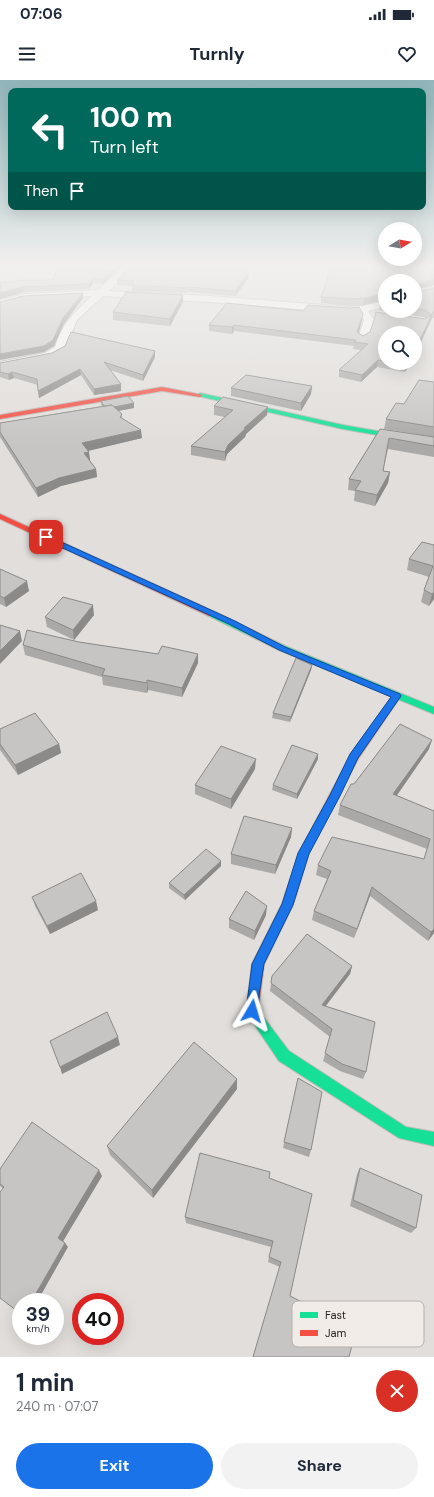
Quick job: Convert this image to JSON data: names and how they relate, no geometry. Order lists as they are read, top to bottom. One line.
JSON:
{"legend":["Fast","Jam"],"north":"right","page":{"status":"07:06","header":"Turnly","turn":["100 m","Turn left"],"then":"Then","speed":"39 km/h","limit":"40","heading":["1 min","240 m · 07:07"],"buttons":["Exit","Share"]}}
